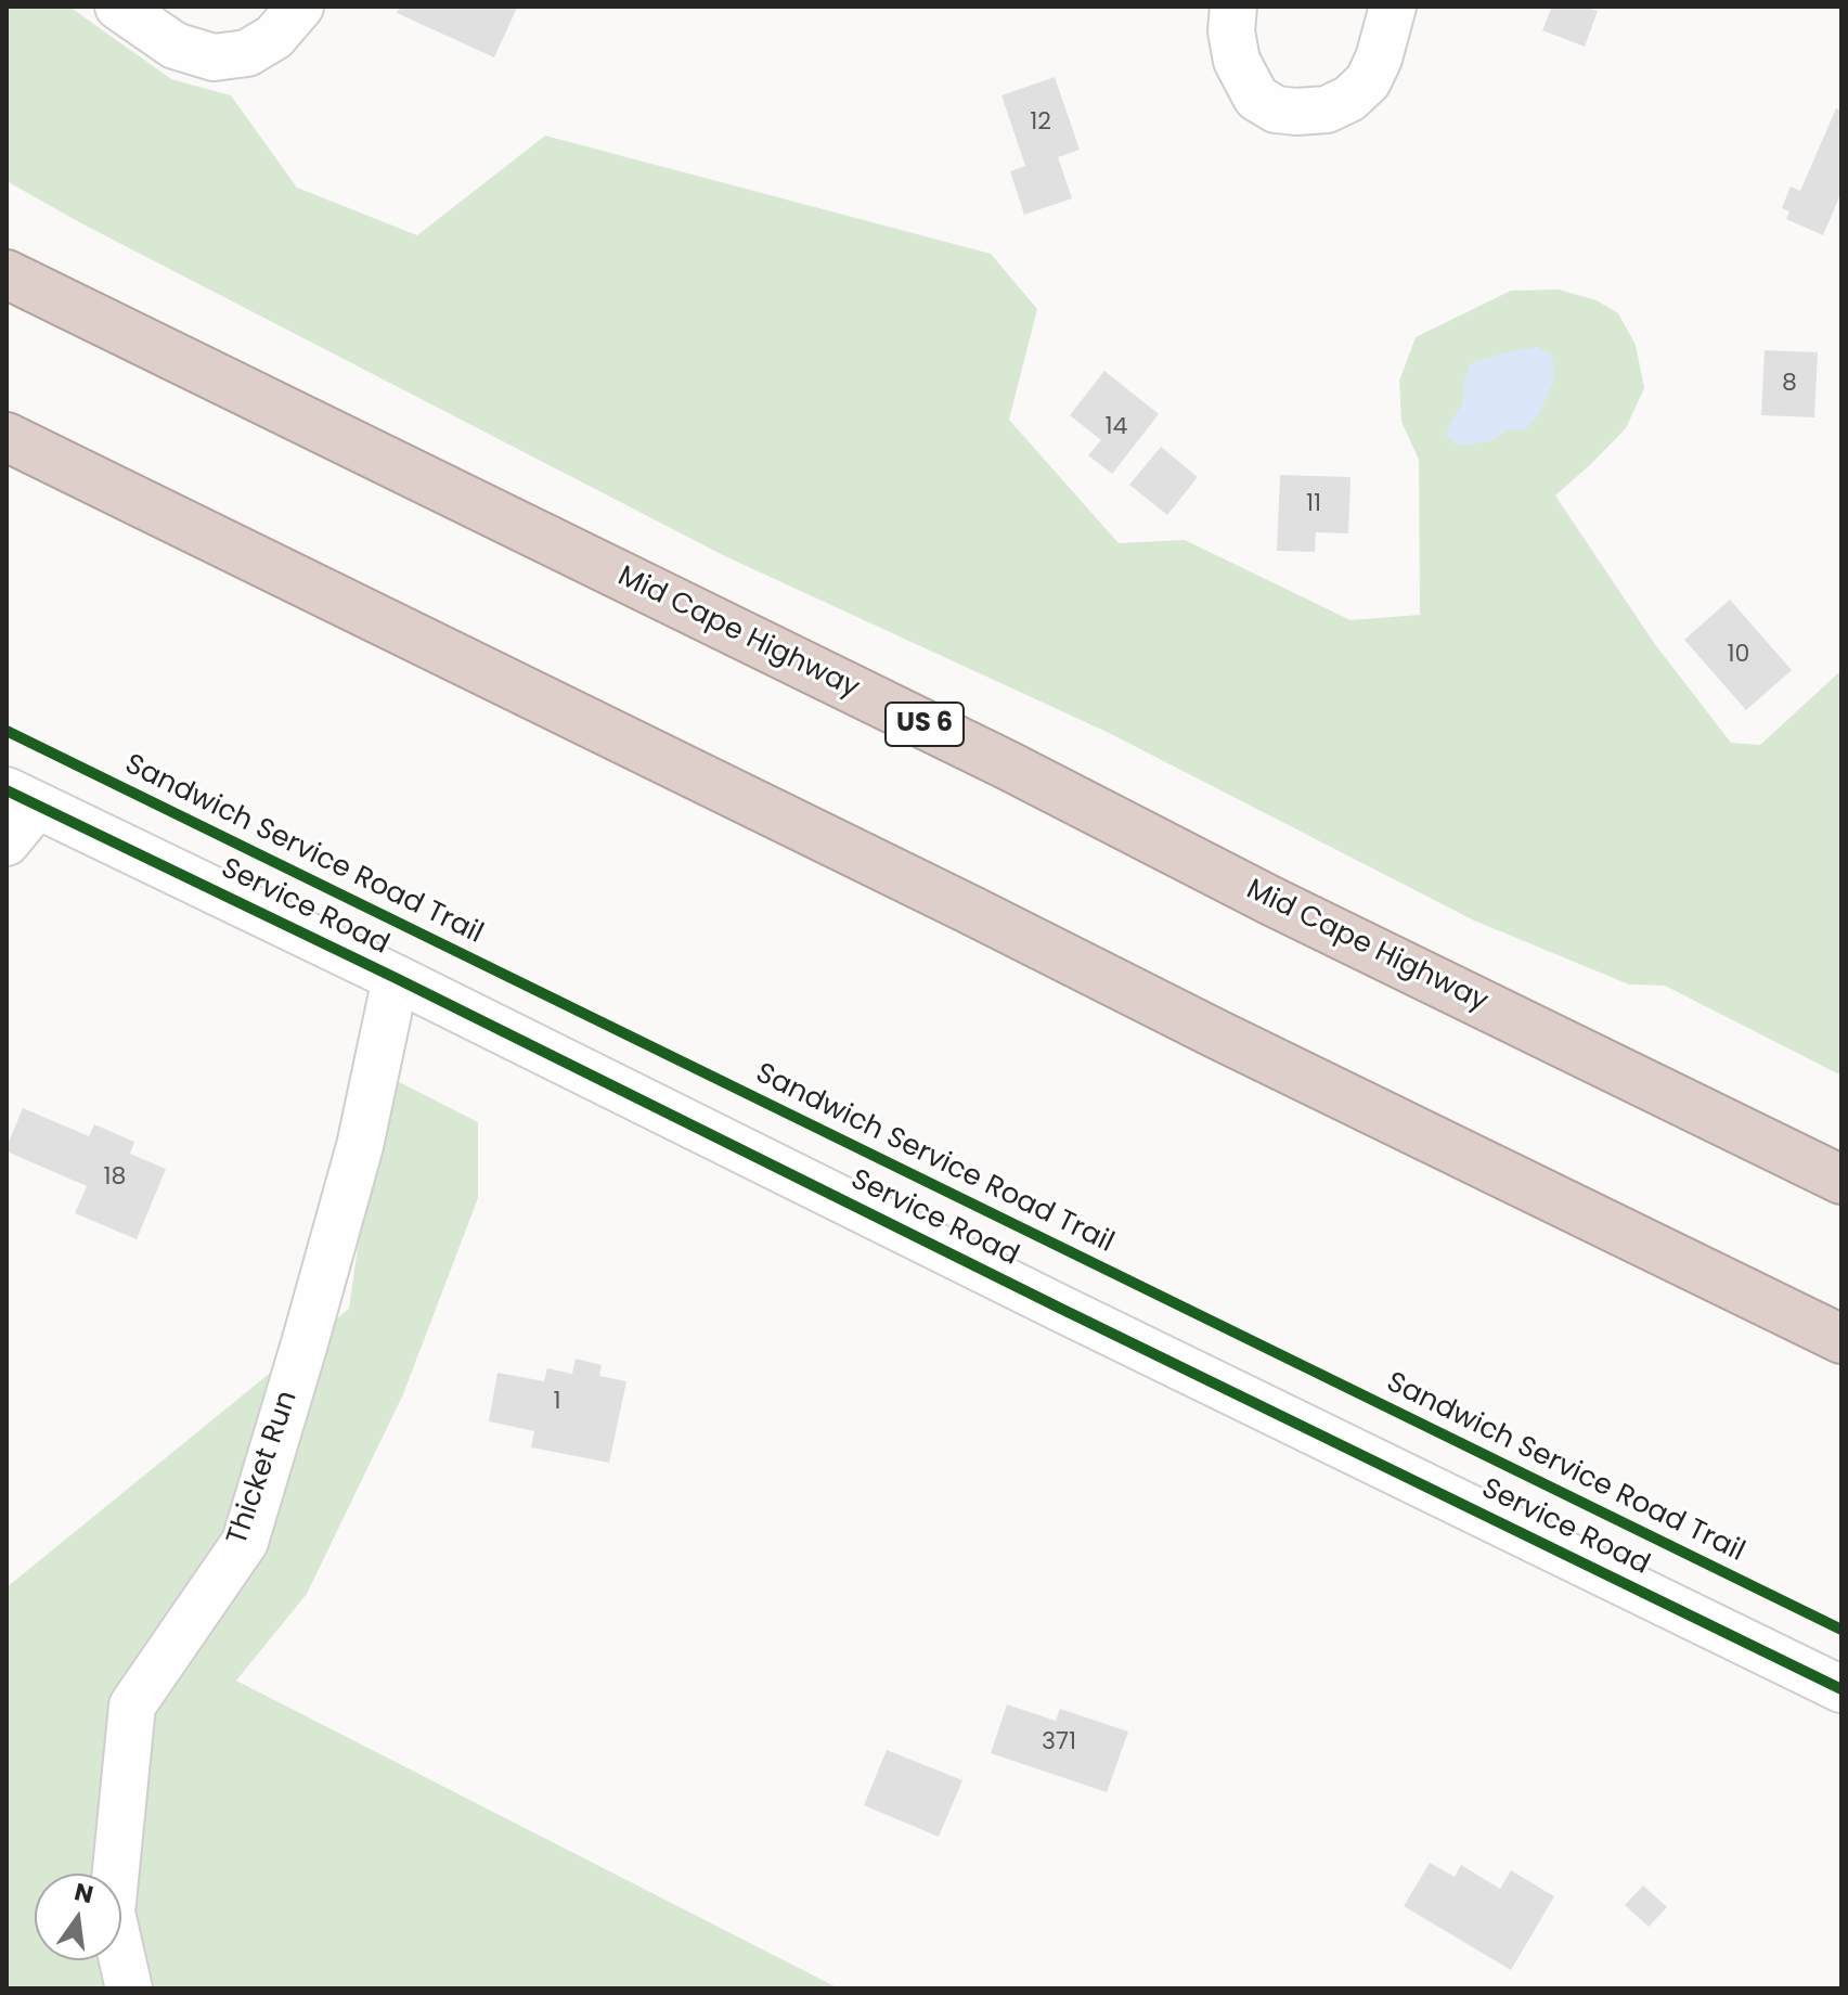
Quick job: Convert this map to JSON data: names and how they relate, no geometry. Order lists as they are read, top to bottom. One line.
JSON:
{"streets":{"highway":["Mid Cape Highway","US 6"],"street":["Service Road","Thicket Run"],"cycle path":["Sandwich Service Road Trail"]},"crossings":[["Service Road","Thicket Run"]],"house_numbers":["12","8","14","11","10","18","1","371"],"north":"top"}
